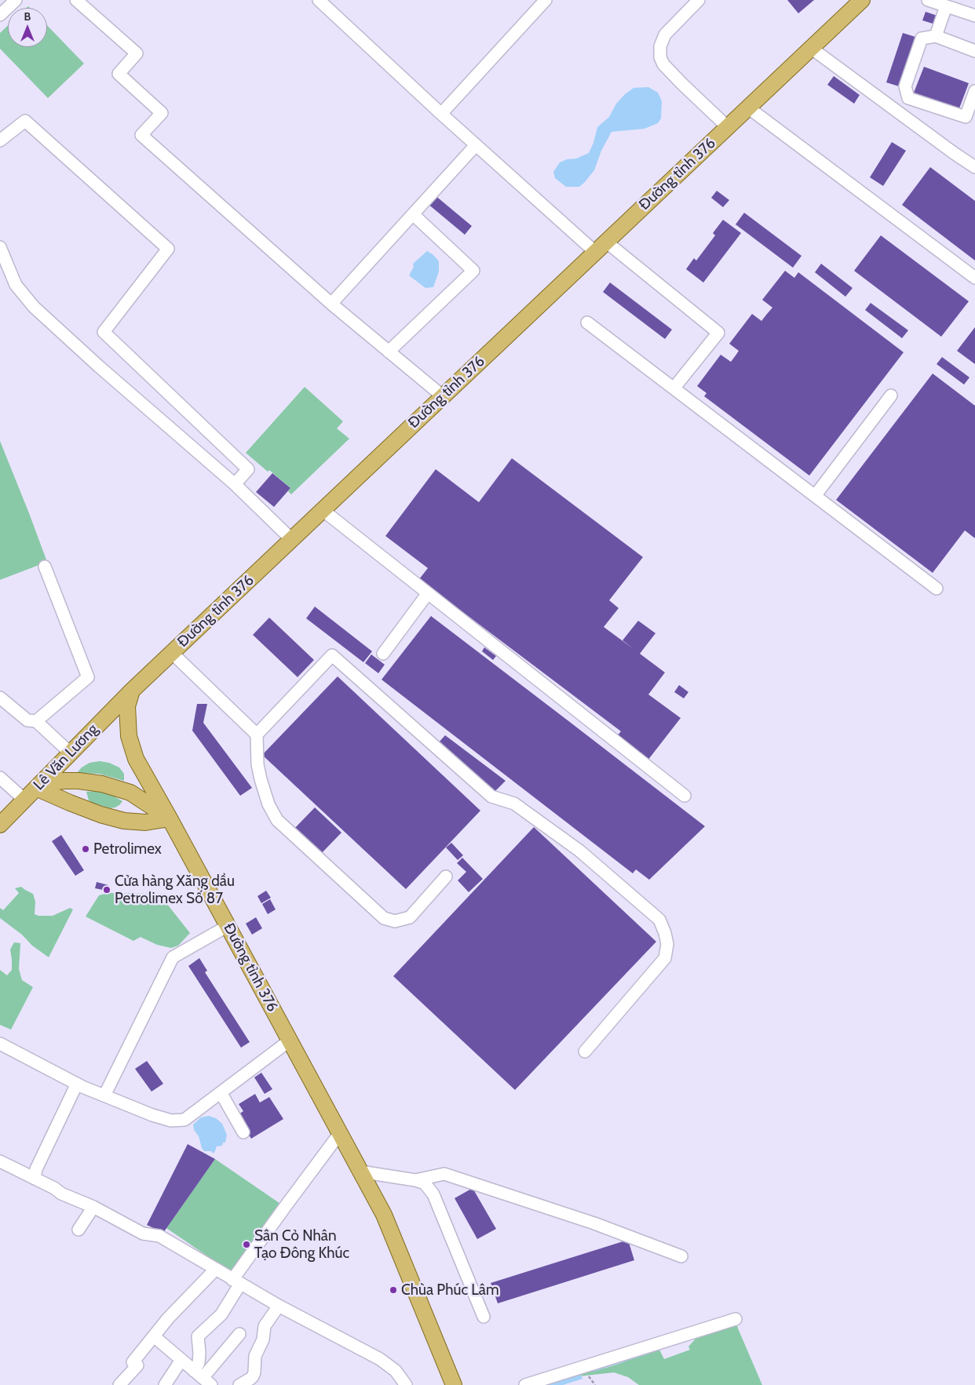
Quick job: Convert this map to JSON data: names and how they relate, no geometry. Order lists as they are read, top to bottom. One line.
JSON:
{"streets":{"main road":["Đường tỉnh 376","Lê Văn Lương"]},"crossings":[["Đường tỉnh 376","Lê Văn Lương"]],"places":["Petrolimex","Cửa hàng Xăng dầu Petrolimex Số 87","Sân Cỏ Nhân Tạo Đông Khúc","Chùa Phúc Lâm"],"north":"top"}
